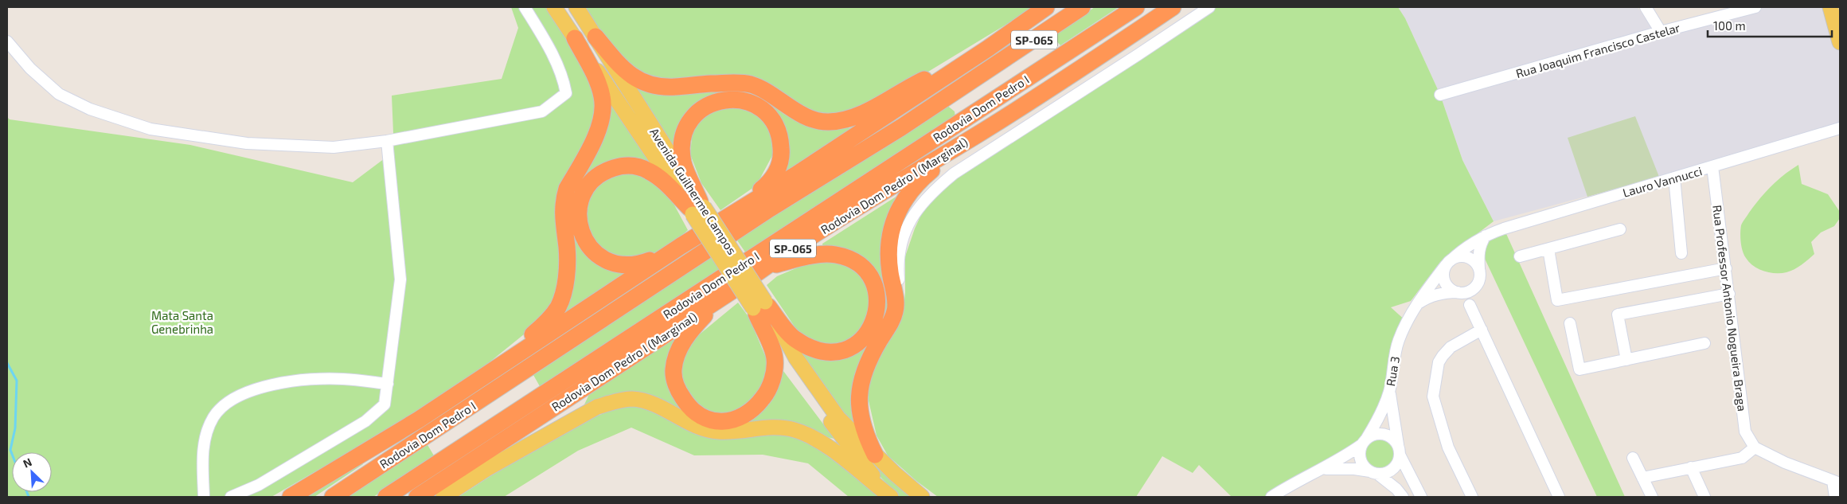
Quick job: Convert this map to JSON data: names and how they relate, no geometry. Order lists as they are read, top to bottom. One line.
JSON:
{"streets":{"highway":["SP-065","Rodovia Dom Pedro I","Rodovia Dom Pedro I (Marginal)"],"main road":["Avenida Guilherme Campos"],"street":["Rua Joaquim Francisco Castelar","Lauro Vannucci","Rua Professor Antonio Nogueira Braga","Rua 3"]},"crossings":[["Lauro Vannucci","Rua Professor Antonio Nogueira Braga"],["Lauro Vannucci","Rua 3"]],"parks":["Mata Santa Genebrinha"],"scale_bar":"100 m","north":"top left"}
